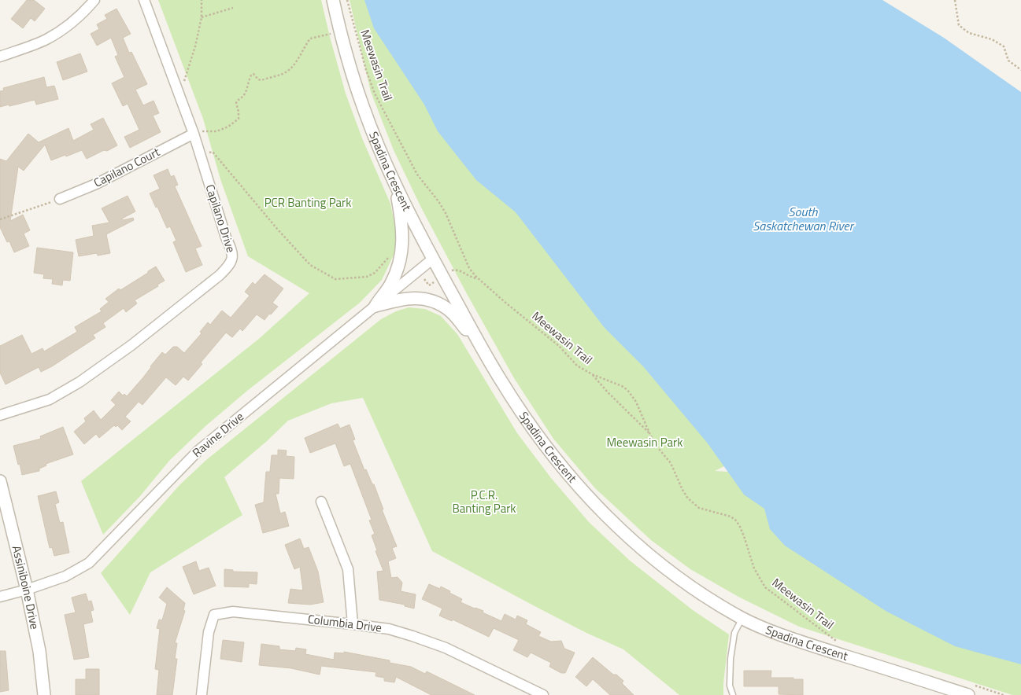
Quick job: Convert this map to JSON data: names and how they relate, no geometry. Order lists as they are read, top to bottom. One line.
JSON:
{"streets":{"street":["Capilano Court","Spadina Crescent","Capilano Drive","Ravine Drive","Assiniboine Drive","Columbia Drive"],"path":["Meewasin Trail"]},"crossings":[["Capilano Court","Capilano Drive"],["Spadina Crescent","Ravine Drive"],["Ravine Drive","Assiniboine Drive"]],"water":["South Saskatchewan River"],"parks":["PCR Banting Park","Meewasin Park","P.C.R. Banting Park"]}
